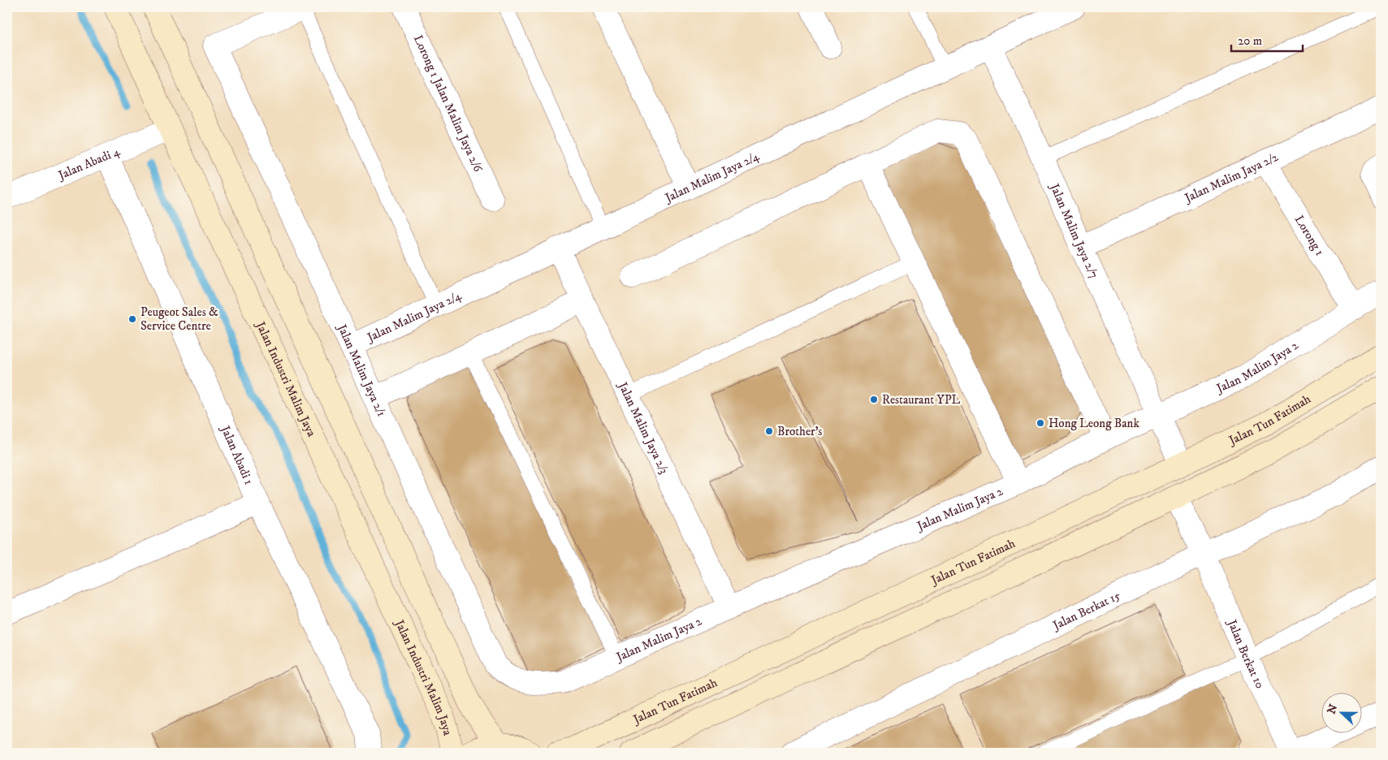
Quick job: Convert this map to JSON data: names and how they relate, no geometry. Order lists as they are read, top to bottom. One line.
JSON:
{"streets":{"main road":["Jalan Industri Malim Jaya","Jalan Tun Fatimah"],"street":["Lorong 1 Jalan Malim Jaya 2/6","Jalan Abadi 4","Jalan Malim Jaya 2/4","Jalan Malim Jaya 2/2","Jalan Malim Jaya 2/7","Lorong 1","Jalan Malim Jaya 2","Jalan Malim Jaya 2/1","Jalan Malim Jaya 2/3","Jalan Abadi 1","Jalan Berkat 15","Jalan Berkat 10"]},"crossings":[["Jalan Abadi 4","Jalan Industri Malim Jaya"],["Jalan Abadi 4","Jalan Abadi 1"],["Jalan Malim Jaya 2/4","Jalan Malim Jaya 2/7"],["Jalan Malim Jaya 2/4","Jalan Malim Jaya 2/1"],["Jalan Malim Jaya 2/4","Jalan Malim Jaya 2/3"],["Jalan Malim Jaya 2/2","Jalan Malim Jaya 2/7"],["Jalan Malim Jaya 2/2","Lorong 1"],["Jalan Malim Jaya 2/7","Jalan Malim Jaya 2"],["Jalan Malim Jaya 2/7","Jalan Tun Fatimah"],["Lorong 1","Jalan Malim Jaya 2"],["Jalan Malim Jaya 2","Jalan Malim Jaya 2/1"],["Jalan Malim Jaya 2","Jalan Malim Jaya 2/3"],["Jalan Berkat 15","Jalan Berkat 10"]],"places":["Peugeot Sales & Service Centre","Restaurant YPL","Hong Leong Bank","Brother's"],"scale_bar":"20 m","north":"left"}
